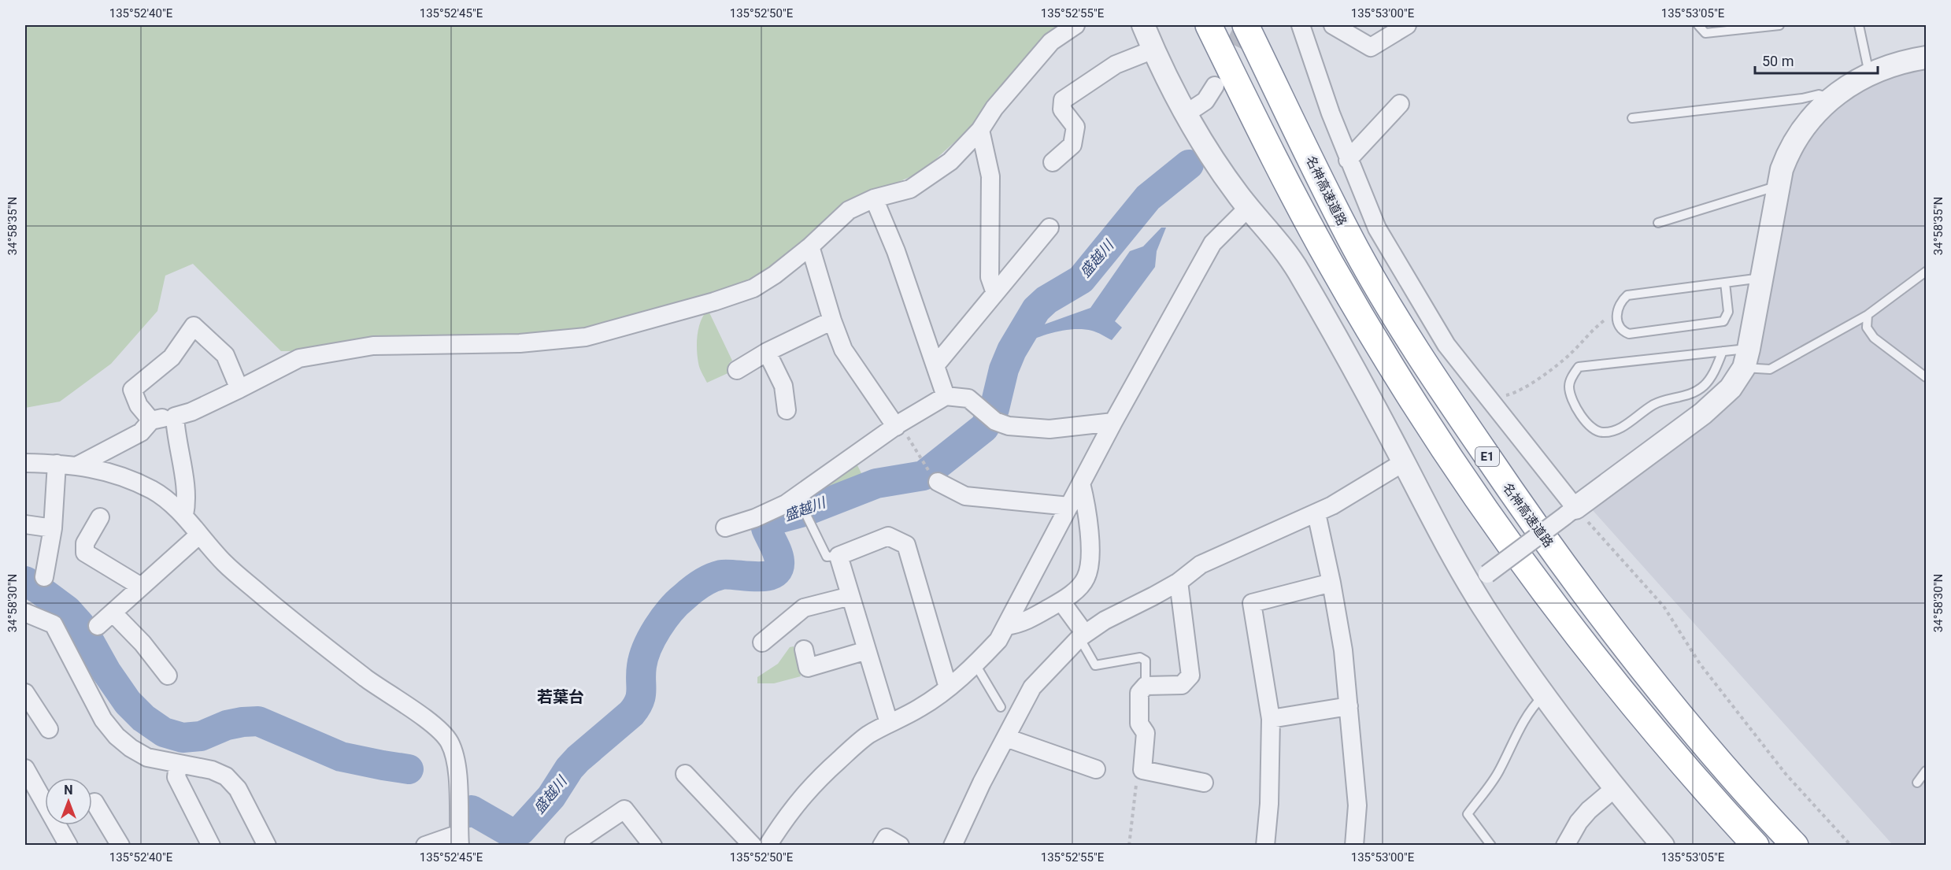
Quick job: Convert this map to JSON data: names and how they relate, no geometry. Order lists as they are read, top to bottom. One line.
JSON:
{"streets":{"highway":["名神高速道路","E1"]},"districts":["若葉台"],"water":["盛越川"],"scale_bar":"50 m","north":"top","coordinates":["135°52'40\"E","135°52'45\"E","135°52'50\"E","135°52'55\"E","135°53'00\"E","135°53'05\"E","34°58'35\"N","34°58'30\"N"]}
